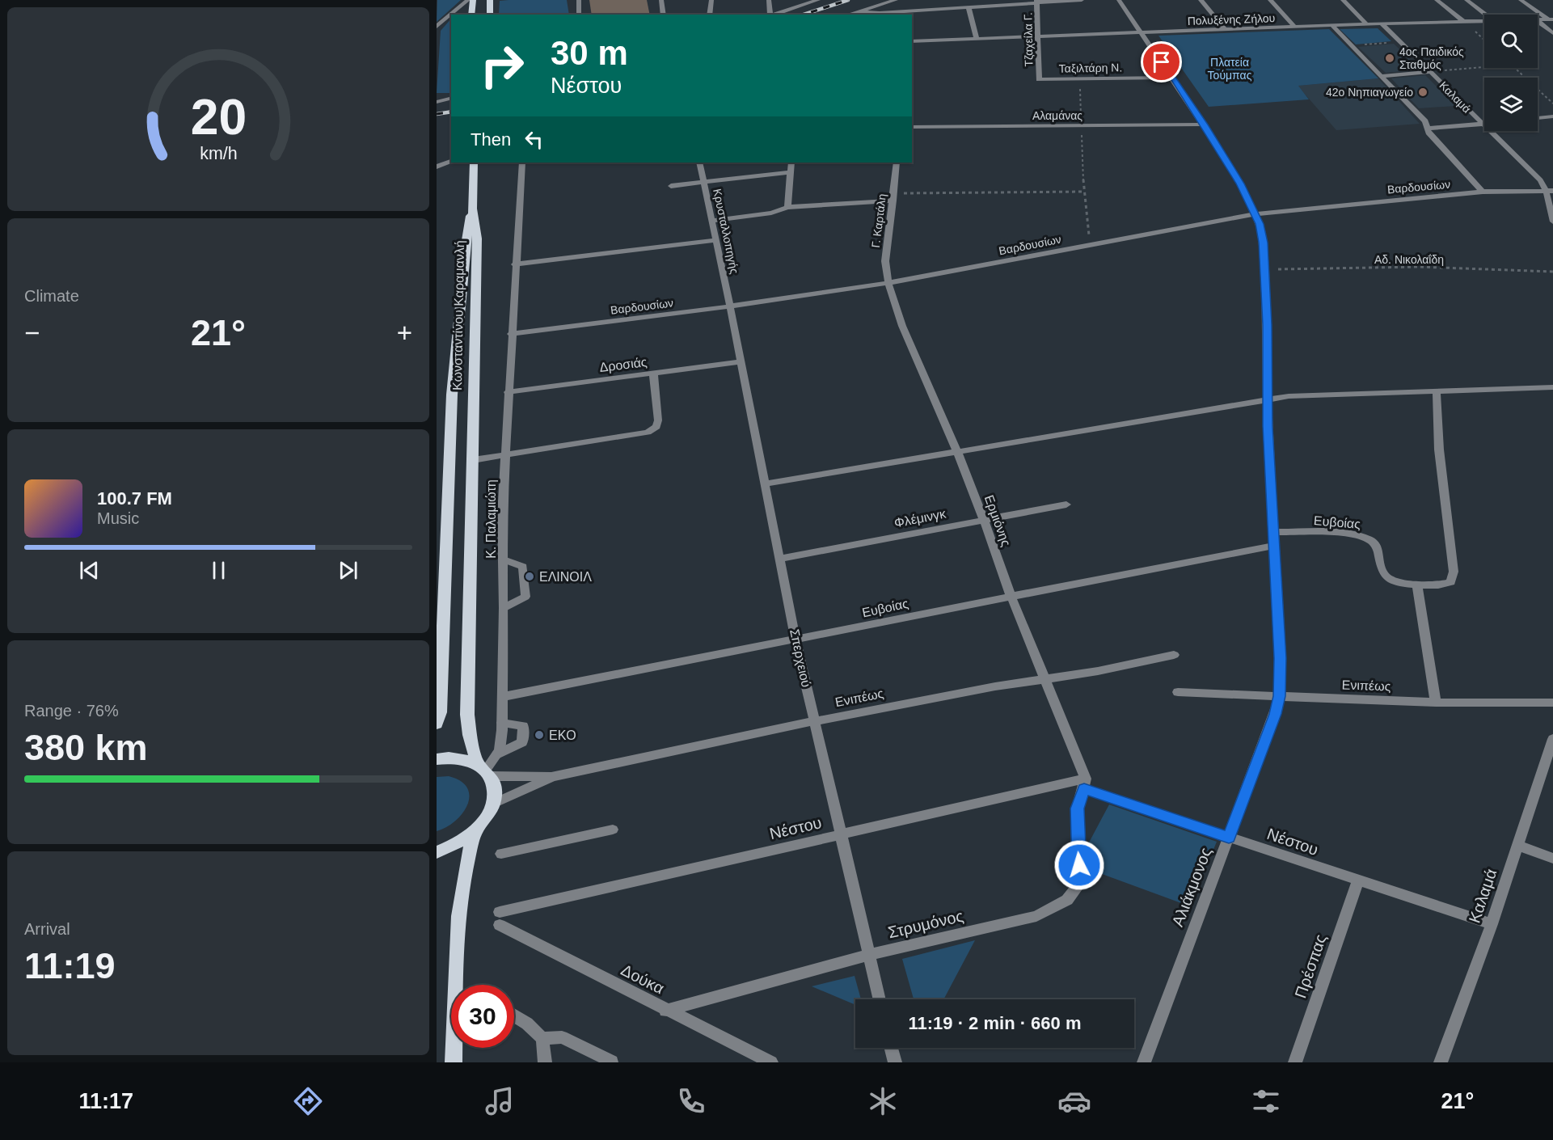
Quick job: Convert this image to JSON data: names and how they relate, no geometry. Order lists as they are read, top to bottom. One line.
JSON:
{"streets":{"main road":["Κωνσταντίνου Καραμανλή"],"street":["Πολυξένης Ζήλου","Τζαχείλα Γ.","Ταξιλτάρη Ν.","Καλαμά","Αλαμάνας","Βαρδουσίων","Γ. Καρτάλη","Κρυσταλλοπηγής","Δροσιάς","Φλέμινγκ","Κ. Παλαμιώτη","Ερμιόνης","Ευβοίας","Σπερχειού","Ενιπέως","Νέστου","Αλιάκμονος","Στρυμόνος","Πρέσπας","Δούκα"],"path":["Αδ. Νικολαΐδη"]},"crossings":[["Πολυξένης Ζήλου","Τζαχείλα Γ."],["Πολυξένης Ζήλου","Καλαμά"],["Πολυξένης Ζήλου","Αλιάκμονος"],["Τζαχείλα Γ.","Ταξιλτάρη Ν."],["Ταξιλτάρη Ν.","Αλιάκμονος"],["Καλαμά","Βαρδουσίων"],["Καλαμά","Νέστου"],["Αλαμάνας","Αλιάκμονος"],["Βαρδουσίων","Γ. Καρτάλη"],["Βαρδουσίων","Κρυσταλλοπηγής"],["Βαρδουσίων","Κ. Παλαμιώτη"],["Βαρδουσίων","Ερμιόνης"],["Βαρδουσίων","Σπερχειού"],["Βαρδουσίων","Αλιάκμονος"],["Γ. Καρτάλη","Ερμιόνης"],["Κρυσταλλοπηγής","Σπερχειού"],["Αδ. Νικολαΐδη","Αλιάκμονος"],["Κωνσταντίνου Καραμανλή","Κ. Παλαμιώτη"],["Κωνσταντίνου Καραμανλή","Ενιπέως"],["Δροσιάς","Κ. Παλαμιώτη"],["Δροσιάς","Σπερχειού"],["Φλέμινγκ","Ερμιόνης"],["Φλέμινγκ","Σπερχειού"],["Κ. Παλαμιώτη","Ευβοίας"],["Κ. Παλαμιώτη","Ενιπέως"],["Ερμιόνης","Ευβοίας"],["Ερμιόνης","Ενιπέως"],["Ερμιόνης","Νέστου"],["Ερμιόνης","Στρυμόνος"],["Ευβοίας","Σπερχειού"],["Ευβοίας","Αλιάκμονος"],["Σπερχειού","Ενιπέως"],["Σπερχειού","Νέστου"],["Σπερχειού","Στρυμόνος"],["Ενιπέως","Αλιάκμονος"],["Νέστου","Αλιάκμονος"],["Νέστου","Στρυμόνος"],["Νέστου","Πρέσπας"],["Νέστου","Δούκα"],["Στρυμόνος","Δούκα"]],"parks":["Πλατεία Τούμπας"],"places":["4ος Παιδικός Σταθμός","42ο Νηπιαγωγείο","ΕΛΙΝΟΙΛ","EKO"],"page":{"turn":["30 m","Νέστου"],"then":"Then","tile":["Climate",["Range · 76%","380 km"],["Arrival","11:19"]],"heat":["−","21°","+"],"song":["100.7 FM","Music"],"limit":"30","trip":"11:19 · 2 min · 660 m","tabs":["11:17","21°"],"gauge":["20","km/h"]}}
